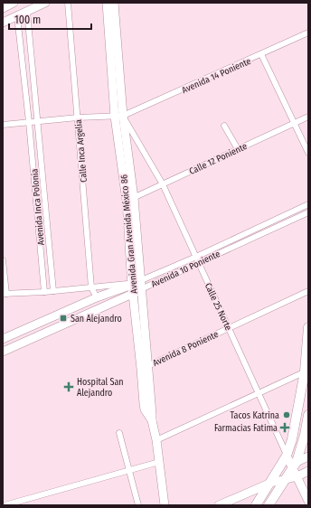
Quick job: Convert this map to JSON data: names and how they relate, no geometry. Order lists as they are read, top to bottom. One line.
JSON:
{"streets":{"street":["Avenida 14 Poniente","Calle Inca Argelia","Calle 12 Poniente","Avenida Inca Polonia","Avenida Gran Avenida México 86","Avenida 10 Poniente","Calle 25 Norte","Avenida 8 Poniente"]},"crossings":[["Avenida 14 Poniente","Avenida Gran Avenida México 86"],["Avenida 14 Poniente","Calle 25 Norte"],["Calle Inca Argelia","Avenida 10 Poniente"],["Calle 12 Poniente","Avenida Gran Avenida México 86"],["Calle 12 Poniente","Calle 25 Norte"],["Avenida Gran Avenida México 86","Avenida 10 Poniente"],["Avenida Gran Avenida México 86","Calle 25 Norte"],["Avenida Gran Avenida México 86","Avenida 8 Poniente"],["Avenida 10 Poniente","Calle 25 Norte"],["Calle 25 Norte","Avenida 8 Poniente"]],"places":{"transit":["San Alejandro"],"health":["Hospital San Alejandro","Farmacias Fatima"],"other":["Tacos Katrina"]},"scale_bar":"100 m"}
